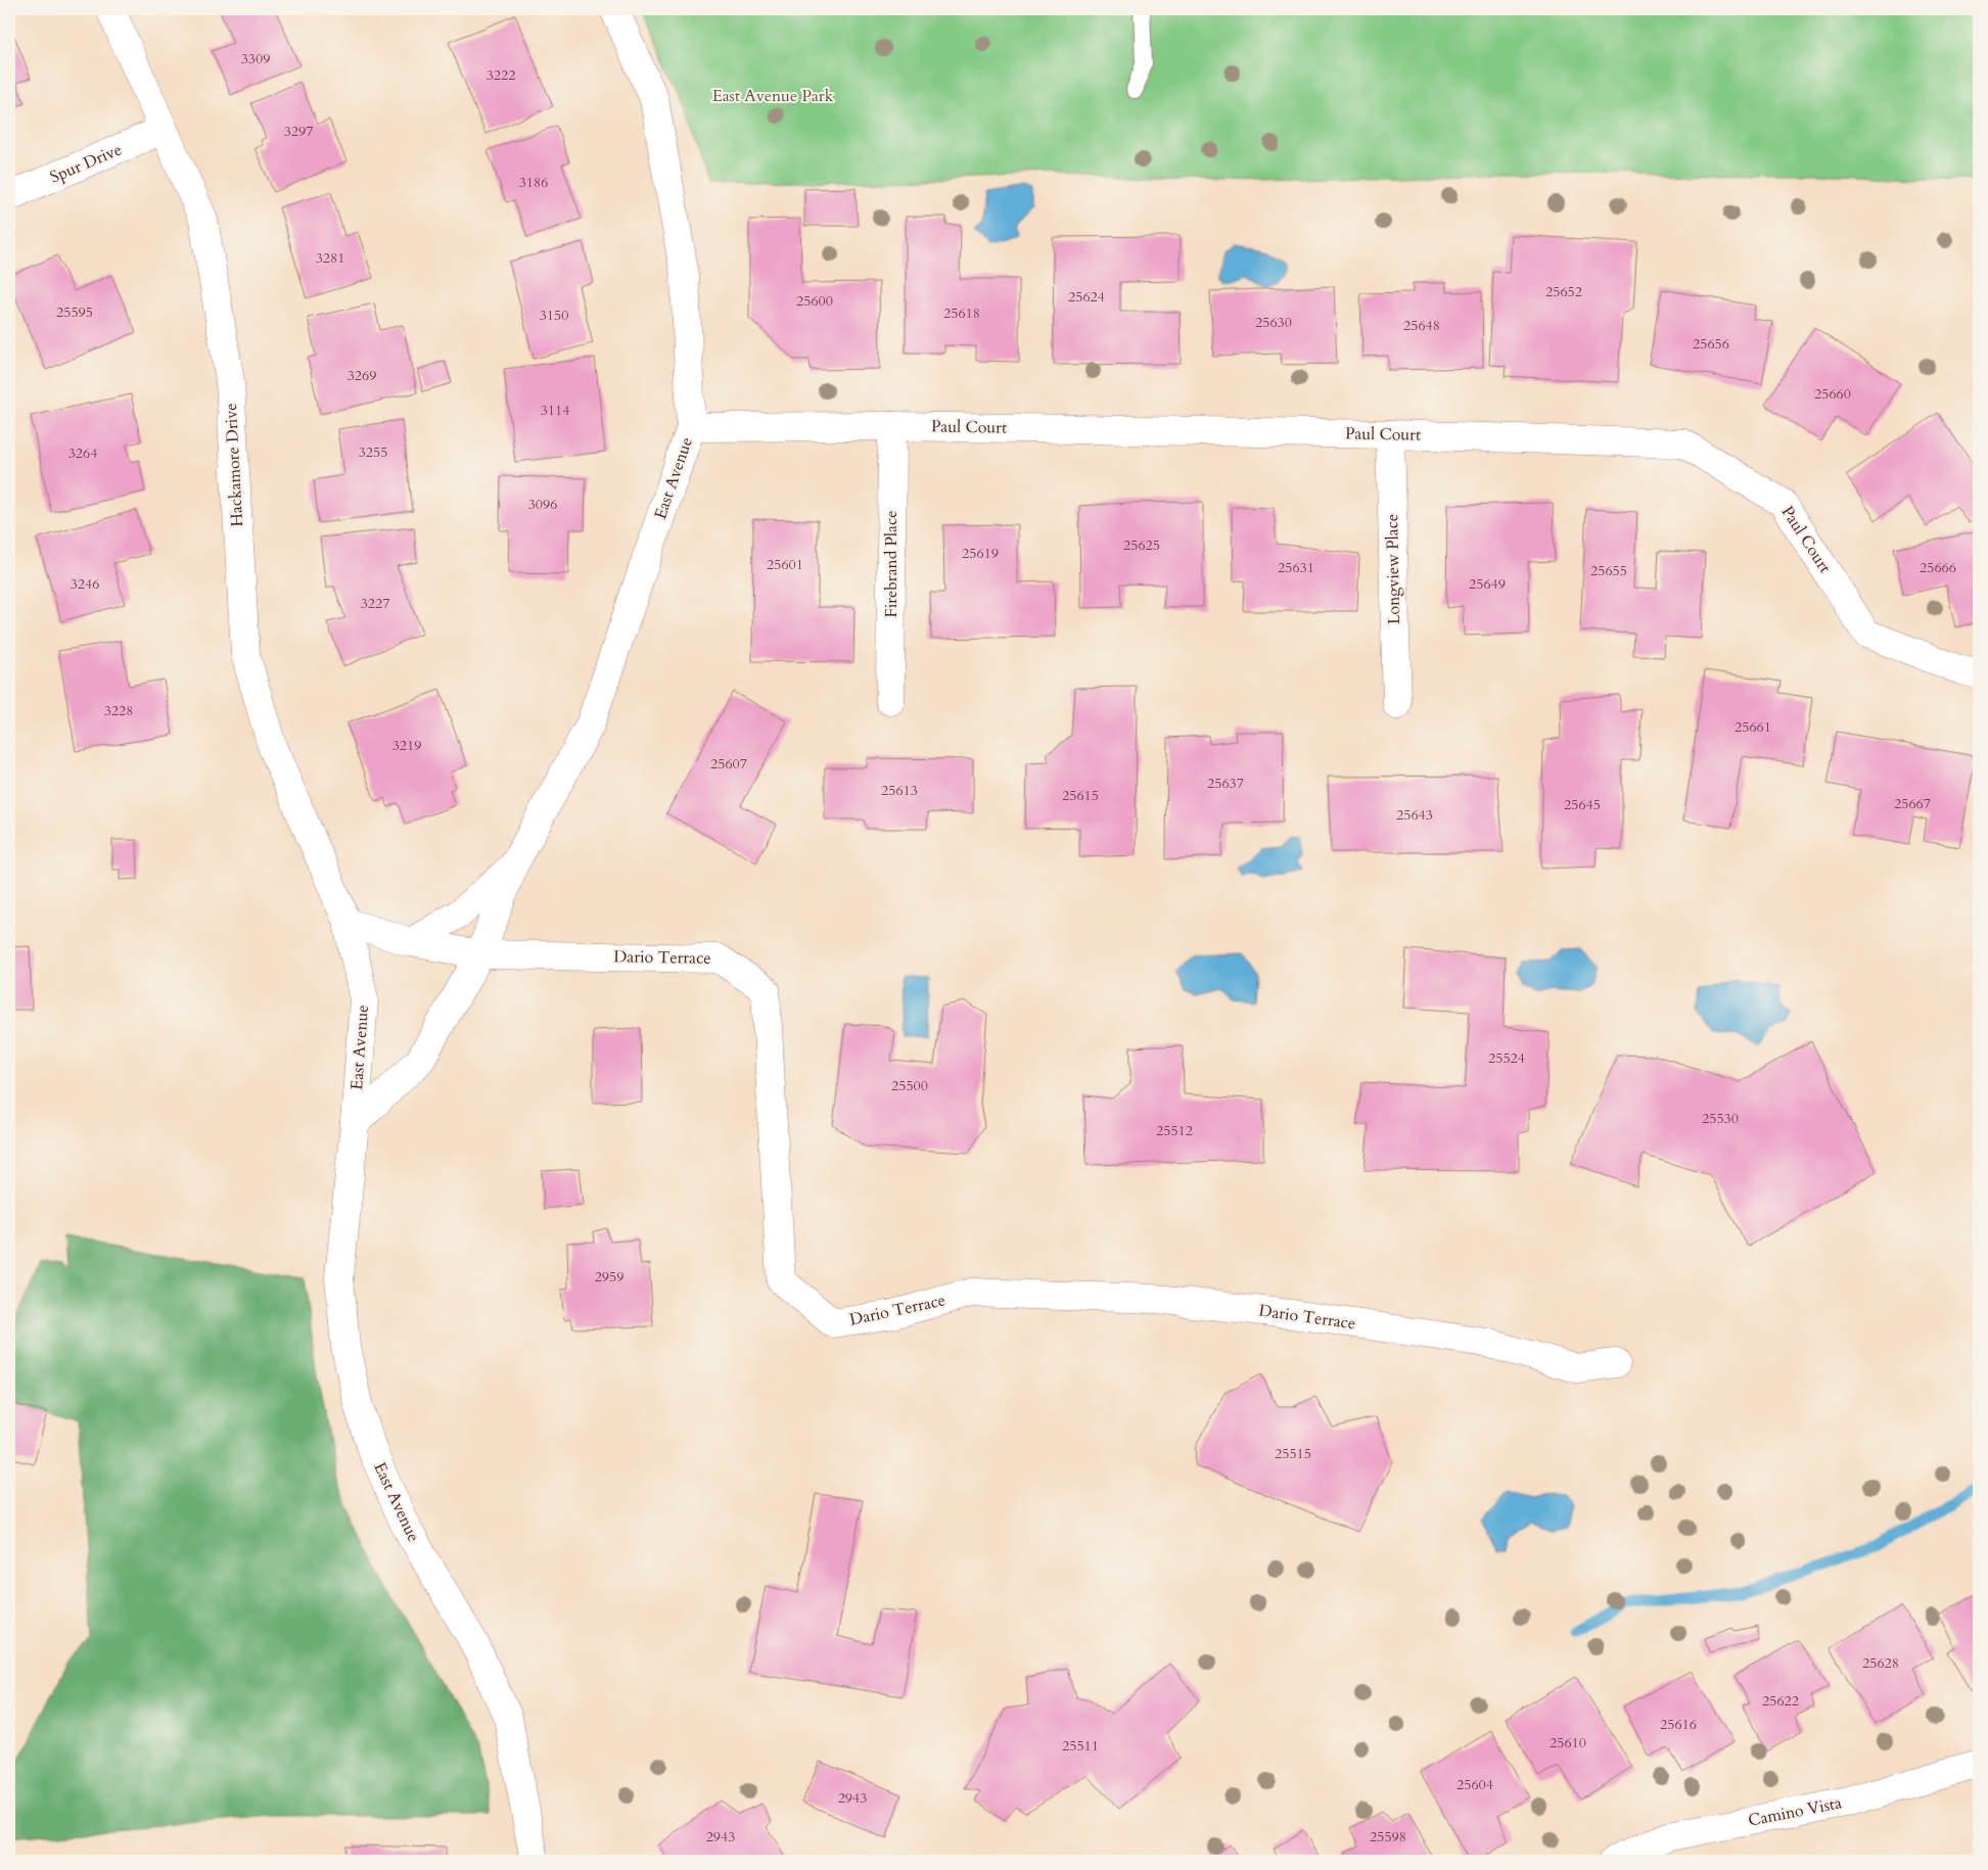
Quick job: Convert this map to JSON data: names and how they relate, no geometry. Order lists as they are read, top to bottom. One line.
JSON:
{"streets":{"street":["Spur Drive","Paul Court","Hackamore Drive","East Avenue","Firebrand Place","Longview Place","Dario Terrace","Camino Vista"]},"crossings":[["Spur Drive","Hackamore Drive"],["Paul Court","East Avenue"],["Paul Court","Firebrand Place"],["Paul Court","Longview Place"],["Hackamore Drive","East Avenue"],["East Avenue","Dario Terrace"]],"parks":["East Avenue Park"],"house_numbers":["3309","3222","3297","3186","3281","25652","25624","25600","25595","25618","3150","25630","25648","25656","3269","25660","3114","3255","3264","3096","25625","25619","25601","25631","25666","25655","3246","25649","3227","3228","25661","3219","25607","25637","25613","25615","25667","25645","25643","25524","25500","25530","25512","2959","25515","25628","25622","25616","25610","25511","25604","2943","2943","25598"]}
